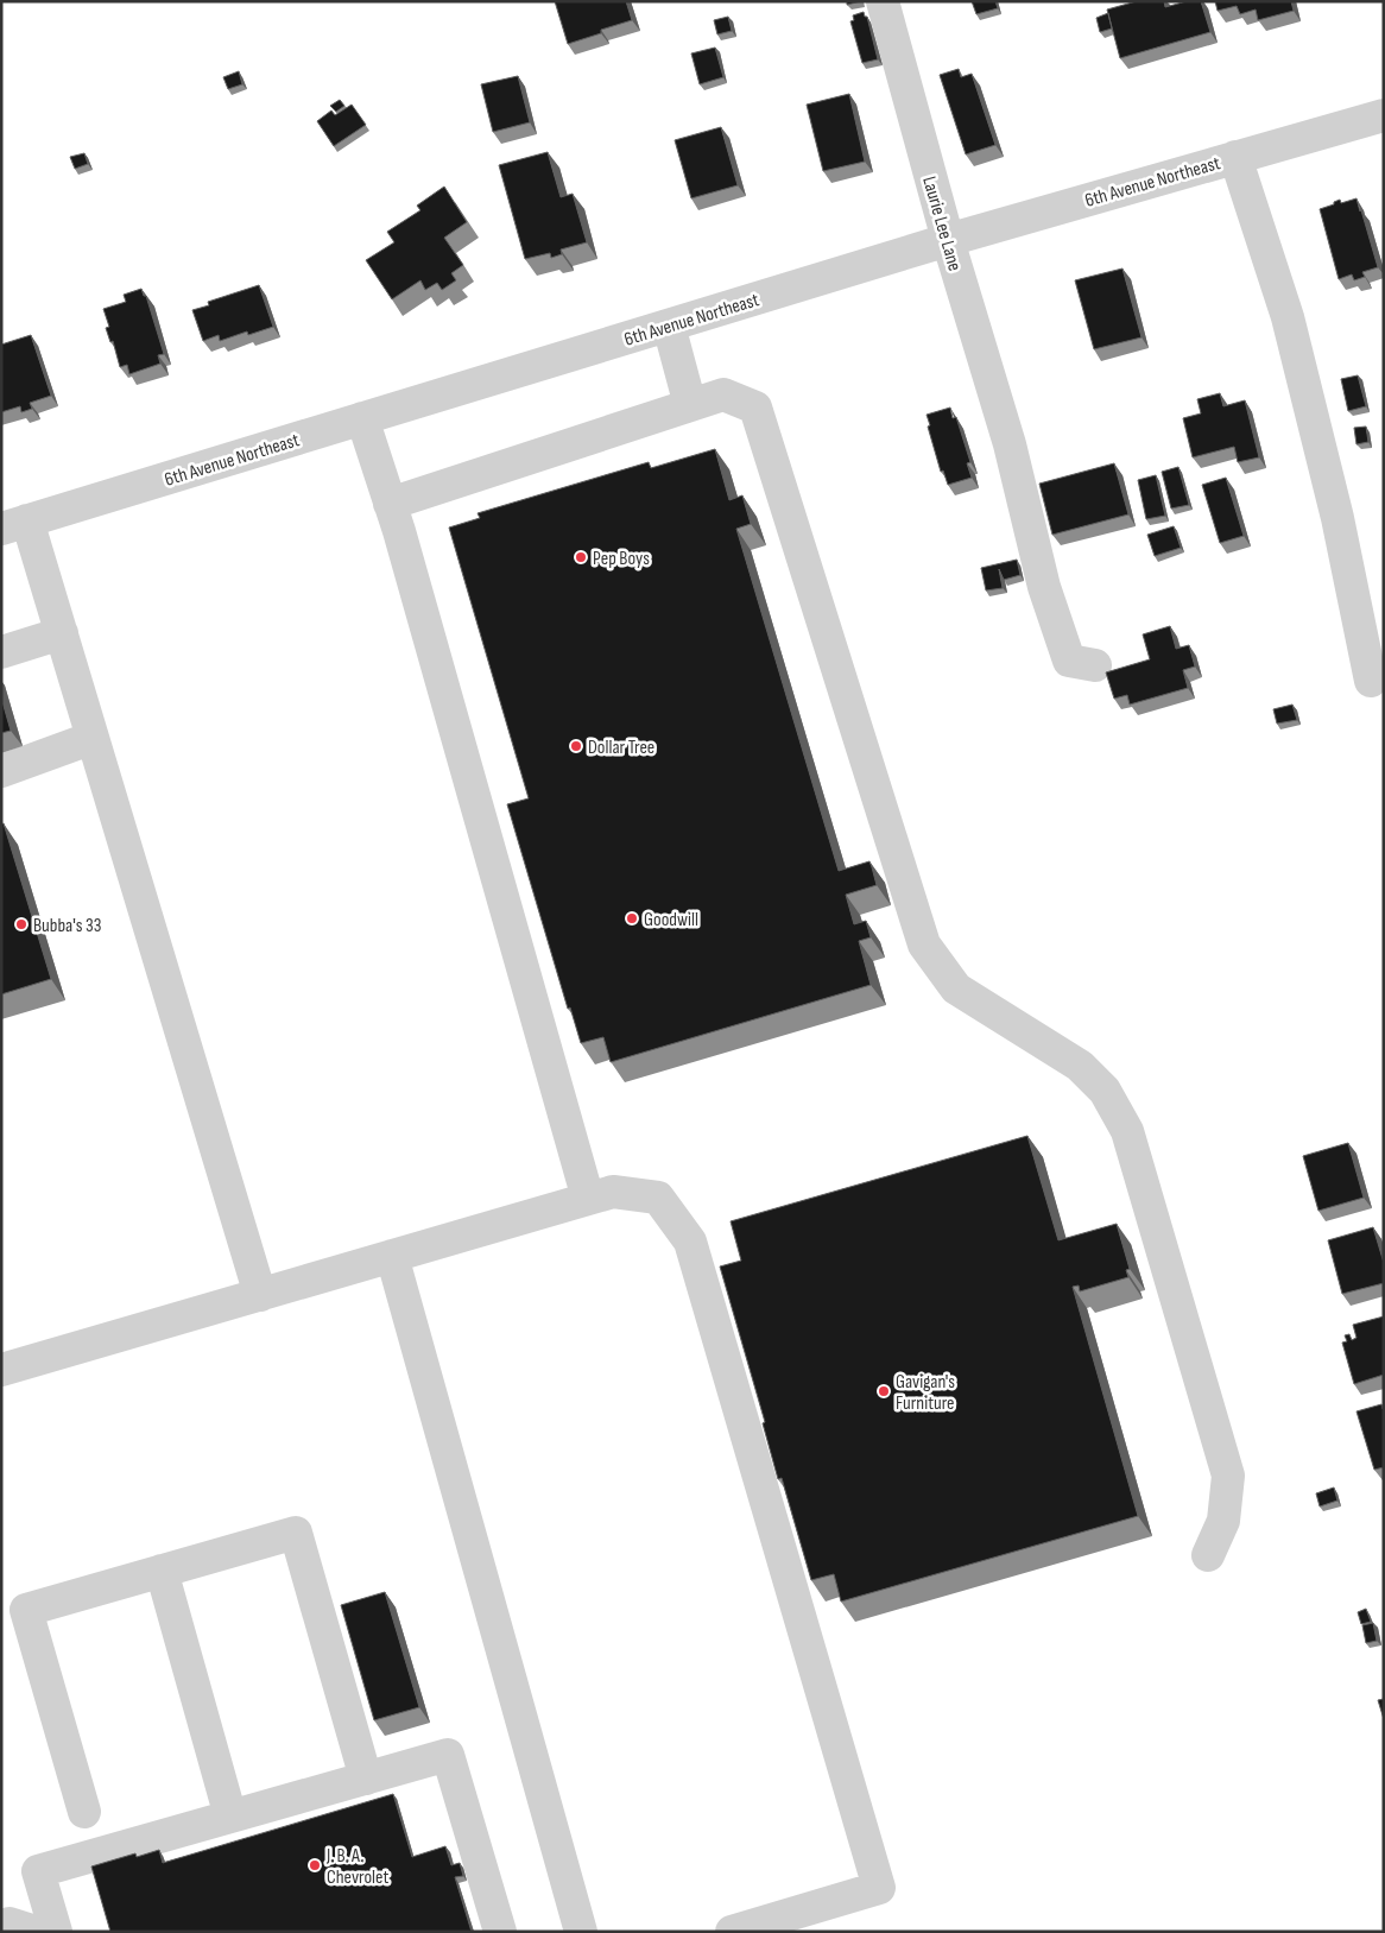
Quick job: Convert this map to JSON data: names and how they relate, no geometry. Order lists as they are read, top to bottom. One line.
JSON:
{"streets":{"street":["6th Avenue Northeast","Laurie Lee Lane"]},"crossings":[["6th Avenue Northeast","Laurie Lee Lane"]],"places":["Pep Boys","Dollar Tree","Goodwill","Bubba's 33","Gavigan's Furniture","J. B. A. Chevrolet"]}
